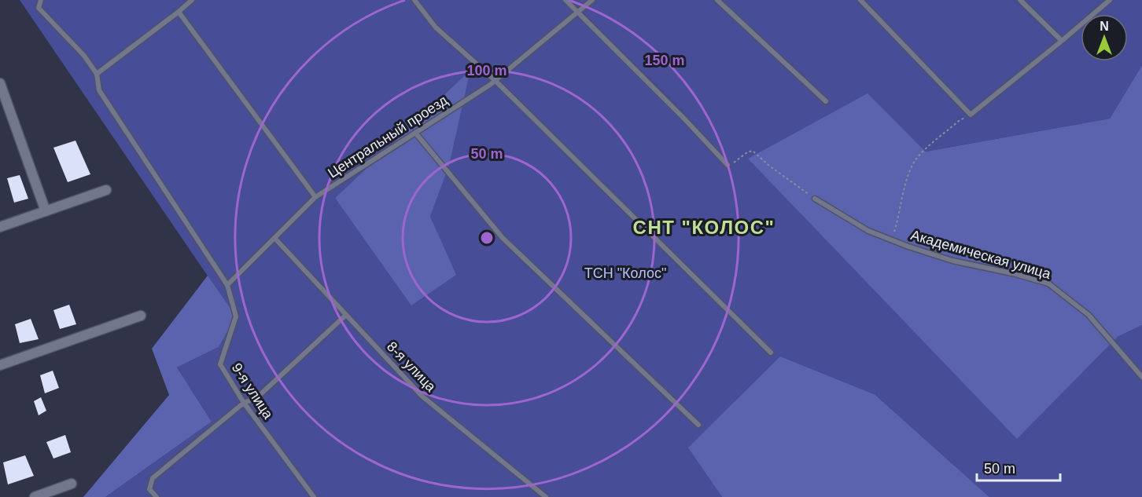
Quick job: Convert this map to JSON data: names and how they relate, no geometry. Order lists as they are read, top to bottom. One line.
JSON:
{"streets":{"lane":["Центральный проезд","Академическая улица","8-я улица","9-я улица"]},"crossings":[["Центральный проезд","8-я улица"],["Центральный проезд","9-я улица"]],"districts":["СНТ \"КОЛОС\""],"parks":["ТСН \"Колос\""],"scale_bar":"50 m","north":"top","rings":["150 m","100 m","50 m"]}
